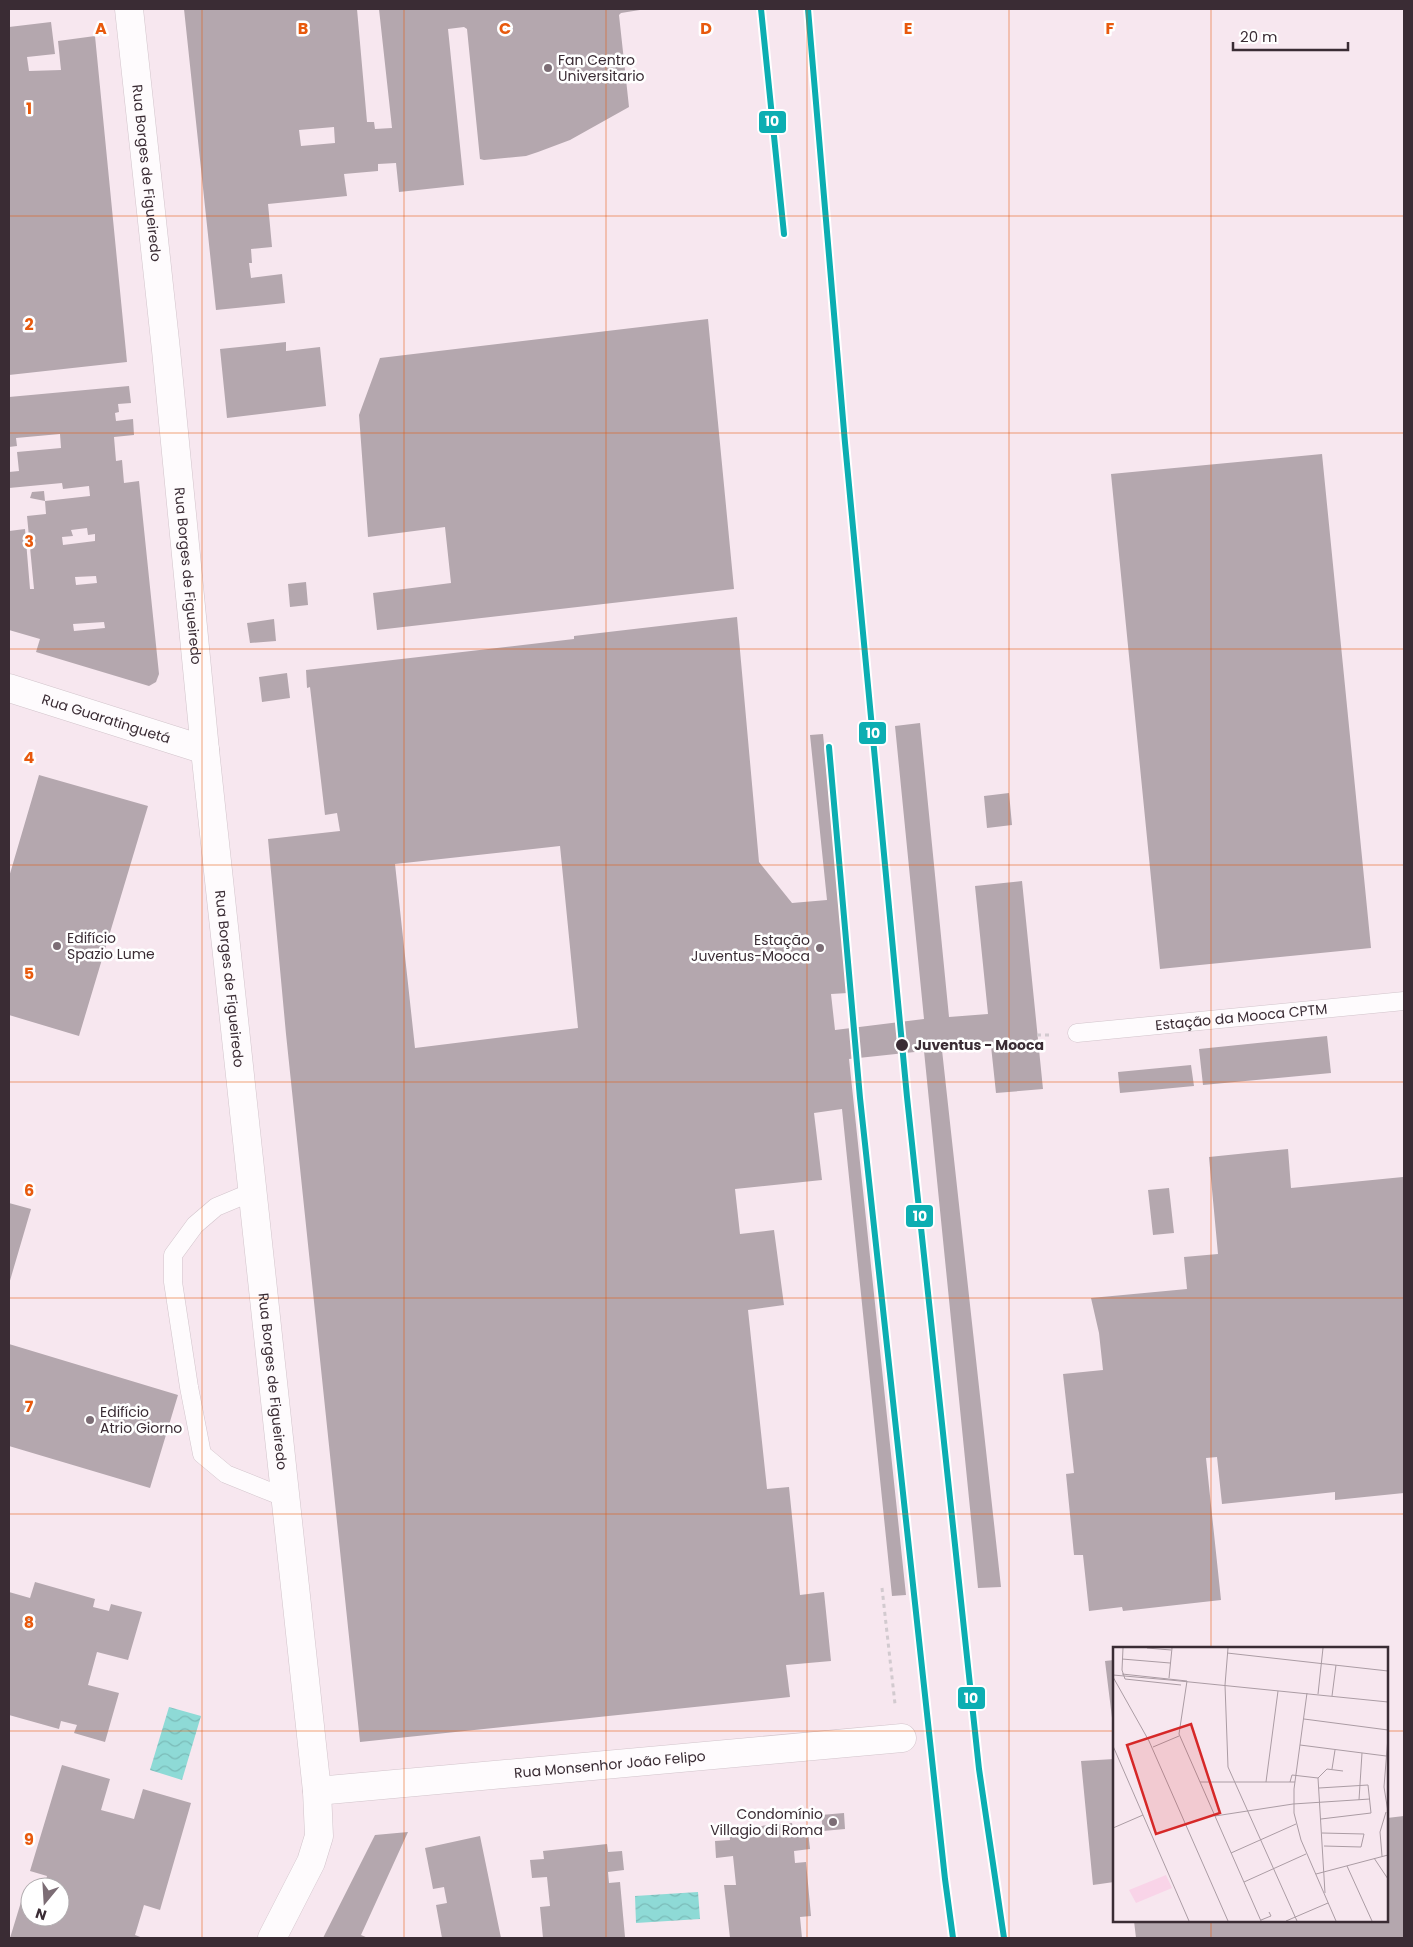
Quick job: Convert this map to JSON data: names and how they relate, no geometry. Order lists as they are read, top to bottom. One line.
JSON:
{"streets":{"street":["Rua Borges de Figueiredo","Rua Guaratinguetá","Rua Monsenhor João Felipo"],"lane":["Estação da Mooca CPTM"]},"crossings":[["Rua Borges de Figueiredo","Rua Guaratinguetá"],["Rua Borges de Figueiredo","Rua Monsenhor João Felipo"]],"places":["Fan Centro Universitario","Edifício Spazio Lume","Estação Juventus-Mooca","Juventus - Mooca","Edifício Atrio Giorno","Condomínio Villagio di Roma"],"lines":["transit line 10"],"scale_bar":"20 m","north":"bottom","grid":{"columns":["A","B","C","D","E","F"],"rows":["1","2","3","4","5","6","7","8","9"]}}
